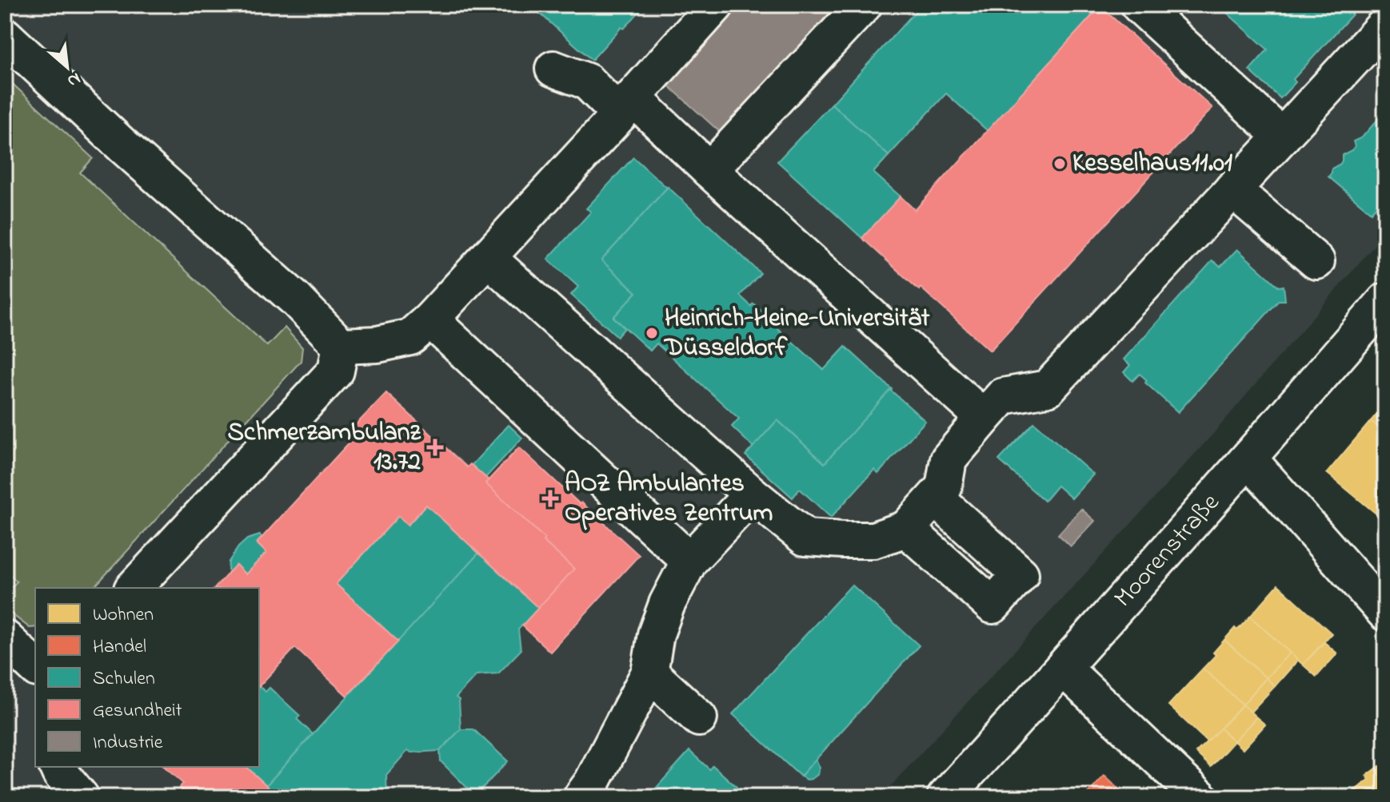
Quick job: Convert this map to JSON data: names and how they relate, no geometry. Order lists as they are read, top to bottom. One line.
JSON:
{"streets":{"street":["Moorenstraße"]},"places":{"other":["Kesselhaus11.01","Heinrich-Heine-Universität Düsseldorf"],"health":["Schmerzambulanz 13.72","AOZ Ambulantes Operatives Zentrum"]},"legend":["Wohnen","Handel","Schulen","Gesundheit","Industrie"],"north":"bottom right"}
